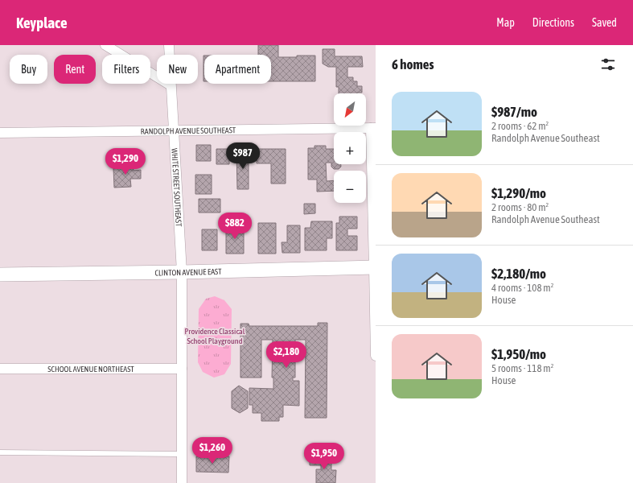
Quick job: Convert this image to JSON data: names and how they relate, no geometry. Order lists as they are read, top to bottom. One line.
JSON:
{"streets":{"street":["RANDOLPH AVENUE SOUTHEAST","WHITE STREET SOUTHEAST","CLINTON AVENUE EAST","SCHOOL AVENUE NORTHEAST"]},"crossings":[["RANDOLPH AVENUE SOUTHEAST","WHITE STREET SOUTHEAST"],["WHITE STREET SOUTHEAST","CLINTON AVENUE EAST"],["WHITE STREET SOUTHEAST","SCHOOL AVENUE NORTHEAST"]],"parks":["Providence Classical School Playground"],"north":"bottom left","page":{"header":"Keyplace","nav":["Map","Directions","Saved"],"heading":"6 homes","chip":["Buy","Rent","Filters","New","Apartment"],"list":[{"name":"$987/mo","note":"2 rooms · 62 m² · Randolph Avenue Southeast"},{"name":"$1,290/mo","note":"2 rooms · 80 m² · Randolph Avenue Southeast"},{"name":"$2,180/mo","note":"4 rooms · 108 m² · House"},{"name":"$1,950/mo","note":"5 rooms · 118 m² · House"}],"map_buttons":["+","−"],"price":["$987","$1,290","$882","$2,180","$1,260","$1,950"]}}
